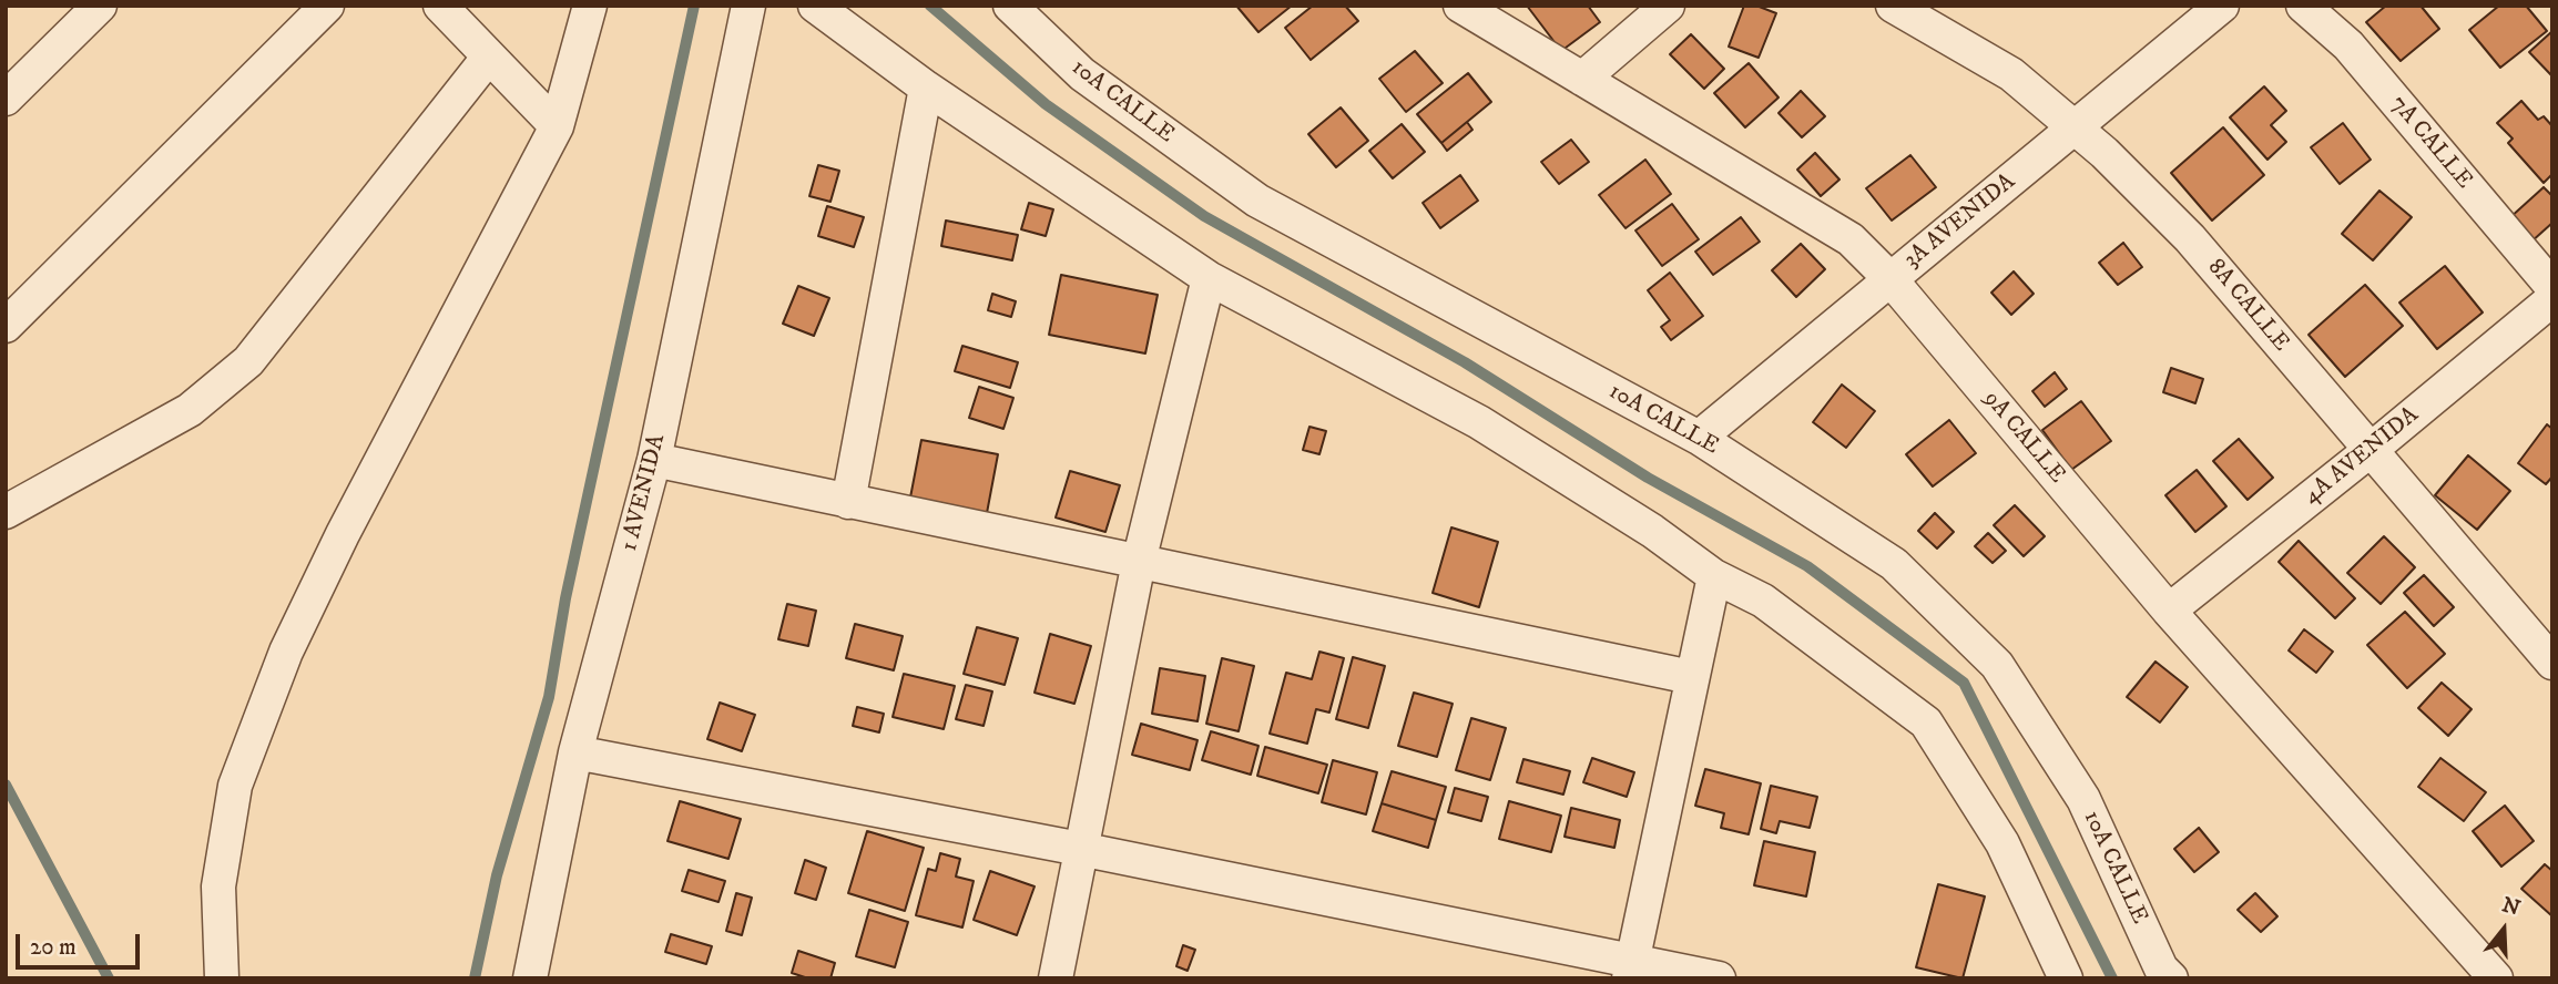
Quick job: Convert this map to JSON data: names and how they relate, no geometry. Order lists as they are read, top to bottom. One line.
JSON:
{"streets":{"street":["10A CALLE","7A CALLE","3A AVENIDA","8A CALLE","9A CALLE","4A AVENIDA","1 AVENIDA"]},"crossings":[["10A CALLE","3A AVENIDA"],["3A AVENIDA","8A CALLE"],["3A AVENIDA","9A CALLE"],["8A CALLE","4A AVENIDA"],["9A CALLE","4A AVENIDA"]],"scale_bar":"20 m","north":"top"}
